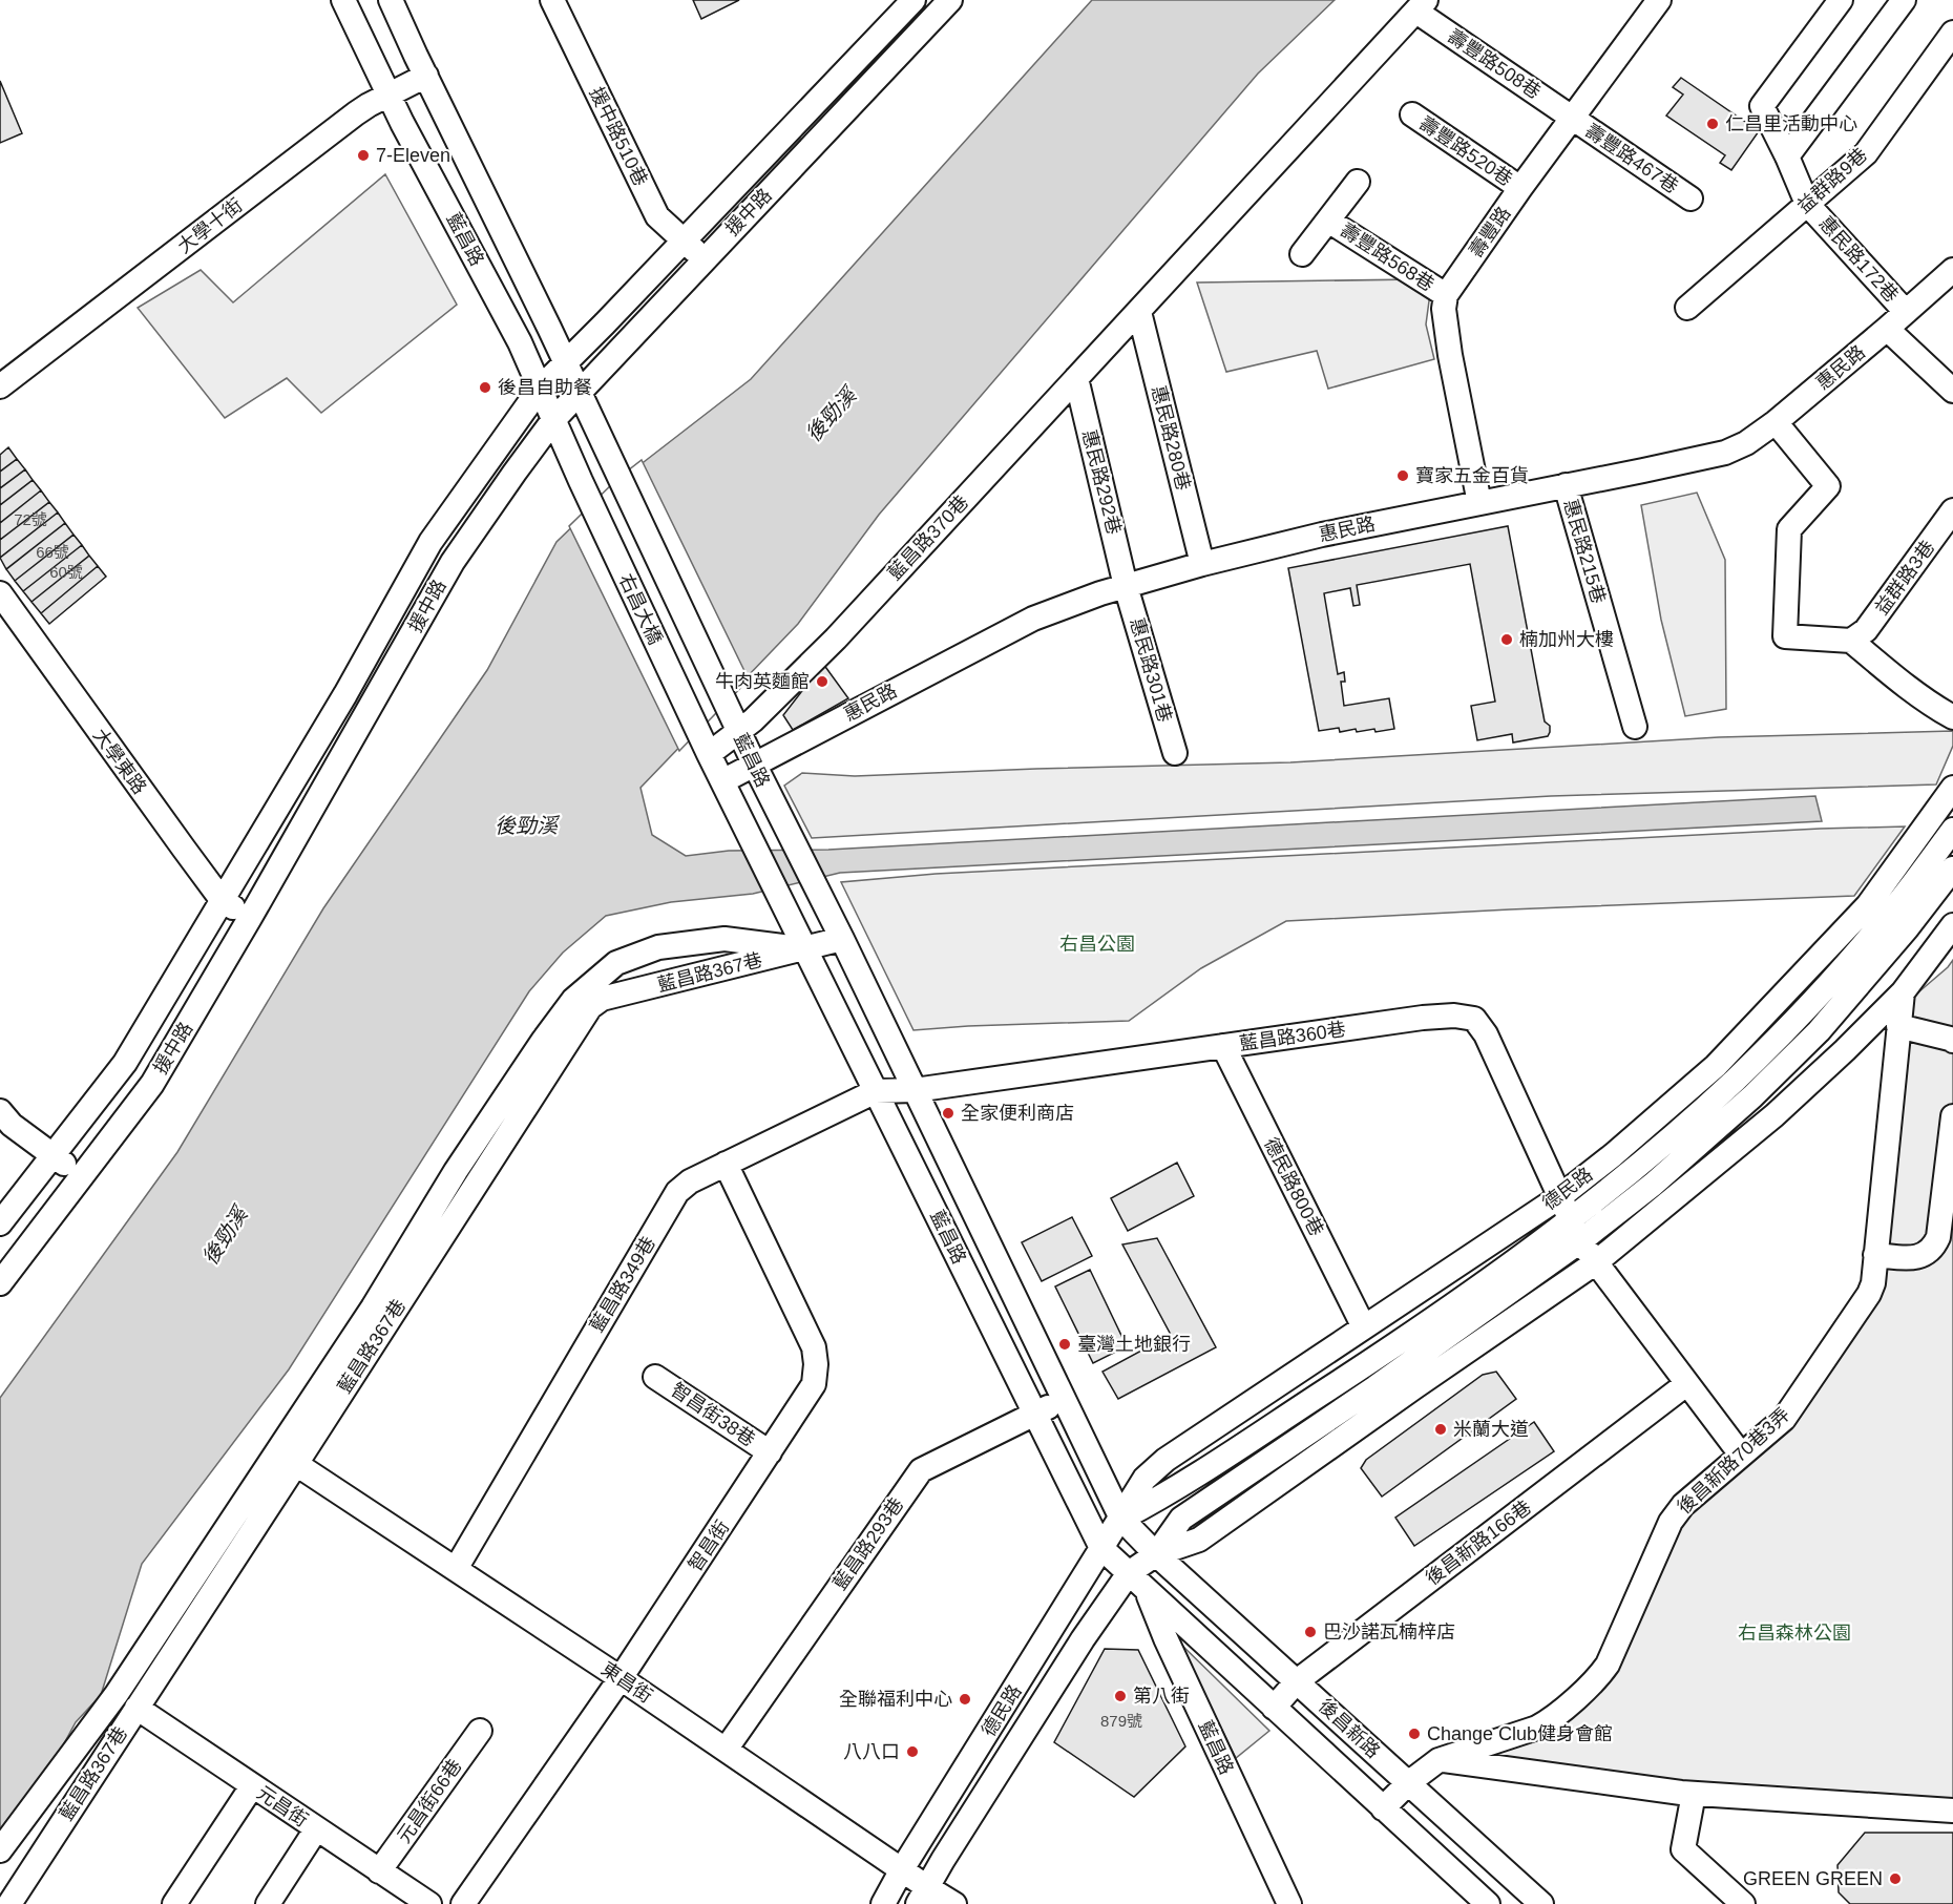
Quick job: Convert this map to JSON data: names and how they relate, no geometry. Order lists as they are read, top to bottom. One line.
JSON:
{"streets":{"street":["壽豐路508巷","援中路510巷","壽豐路520巷","壽豐路467巷","益群路9巷","援中路","大學十街","壽豐路","藍昌路","壽豐路568巷","惠民路172巷","惠民路","惠民路280巷","惠民路292巷","藍昌路370巷","惠民路215巷","益群路3巷","右昌大橋","惠民路301巷","大學東路","藍昌路367巷","藍昌路360巷","德民路800巷","德民路","藍昌路349巷","智昌街38巷","後昌新路70巷3弄","後昌新路166巷","藍昌路293巷","智昌街","東昌街","後昌新路","元昌街66巷","元昌街"]},"crossings":[["壽豐路508巷","壽豐路467巷"],["壽豐路508巷","壽豐路"],["壽豐路508巷","藍昌路370巷"],["援中路510巷","援中路"],["壽豐路520巷","壽豐路"],["壽豐路467巷","壽豐路"],["益群路9巷","惠民路172巷"],["援中路","藍昌路"],["援中路","大學東路"],["大學十街","藍昌路"],["壽豐路","壽豐路568巷"],["藍昌路","惠民路"],["藍昌路","藍昌路370巷"],["藍昌路","右昌大橋"],["藍昌路","藍昌路367巷"],["藍昌路","藍昌路360巷"],["藍昌路","德民路"],["藍昌路","藍昌路349巷"],["藍昌路","藍昌路293巷"],["藍昌路","後昌新路"],["惠民路172巷","惠民路"],["惠民路","惠民路280巷"],["惠民路","惠民路292巷"],["惠民路","惠民路215巷"],["惠民路","惠民路301巷"],["惠民路280巷","藍昌路370巷"],["惠民路292巷","藍昌路370巷"],["惠民路292巷","惠民路301巷"],["藍昌路370巷","右昌大橋"],["藍昌路367巷","東昌街"],["藍昌路367巷","元昌街"],["藍昌路360巷","德民路800巷"],["藍昌路360巷","德民路"],["藍昌路360巷","藍昌路349巷"],["德民路800巷","德民路"],["德民路","後昌新路70巷3弄"],["德民路","東昌街"],["德民路","後昌新路"],["藍昌路349巷","智昌街"],["藍昌路349巷","東昌街"],["智昌街38巷","智昌街"],["後昌新路70巷3弄","後昌新路"],["後昌新路166巷","後昌新路"],["藍昌路293巷","東昌街"],["智昌街","東昌街"],["元昌街66巷","元昌街"]],"water":["後勁溪"],"parks":["右昌公園","右昌森林公園"],"places":["仁昌里活動中心","7-Eleven","後昌自助餐","寶家五金百貨","楠加州大樓","牛肉英麵館","全家便利商店","臺灣土地銀行","米蘭大道","巴沙諾瓦楠梓店","第八街","全聯福利中心","Change Club健身會館","八八口","GREEN GREEN"],"house_numbers":["72號","66號","60號","879號"]}
